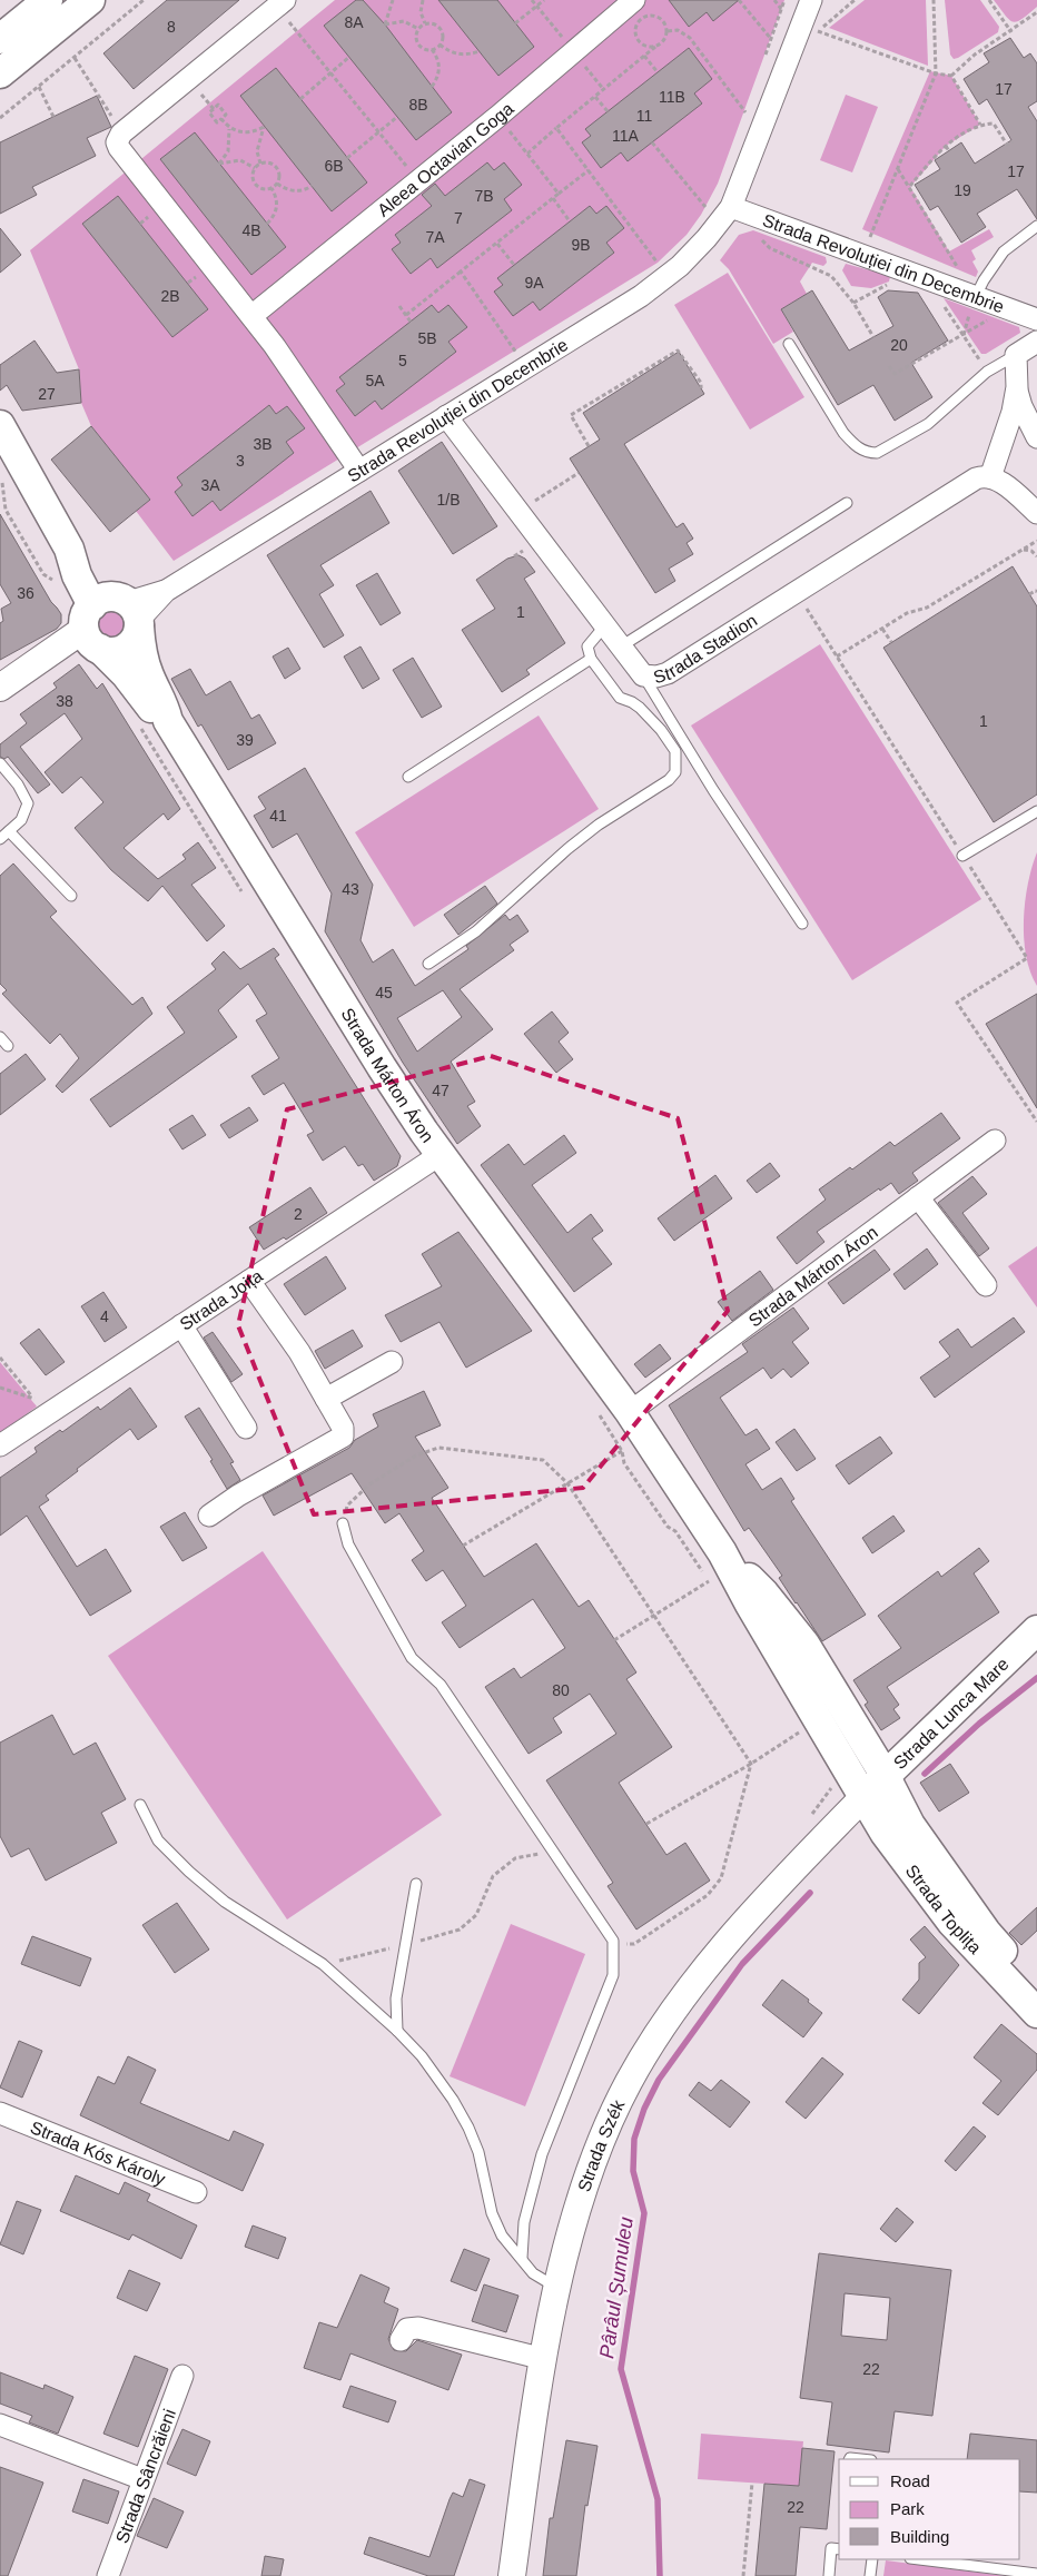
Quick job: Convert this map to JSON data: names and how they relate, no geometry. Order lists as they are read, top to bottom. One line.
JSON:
{"streets":{"main road":["Strada Márton Áron","Strada Lunca Mare","Strada Toplița"],"street":["Aleea Octavian Goga","Strada Revoluției din Decembrie","Strada Stadion","Strada Joița","Strada Szék","Strada Kós Károly","Strada Sâncrăieni"]},"crossings":[["Strada Revoluției din Decembrie","Strada Stadion"],["Strada Revoluției din Decembrie","Strada Márton Áron"],["Strada Márton Áron","Strada Joița"],["Strada Márton Áron","Strada Lunca Mare"],["Strada Márton Áron","Strada Toplița"],["Strada Márton Áron","Strada Szék"],["Strada Lunca Mare","Strada Toplița"],["Strada Lunca Mare","Strada Szék"],["Strada Toplița","Strada Szék"]],"water":["Pârâul Șumuleu"],"house_numbers":["8A","8","17","11B","8B","11","11A","6B","17","19","7B","7","4B","7A","9B","9A","2B","5B","20","5","5A","27","3B","3","3A","1/B","36","1","38","1","39","41","43","45","47","2","4","80","22","22"],"legend":["Road","Park","Building"]}
